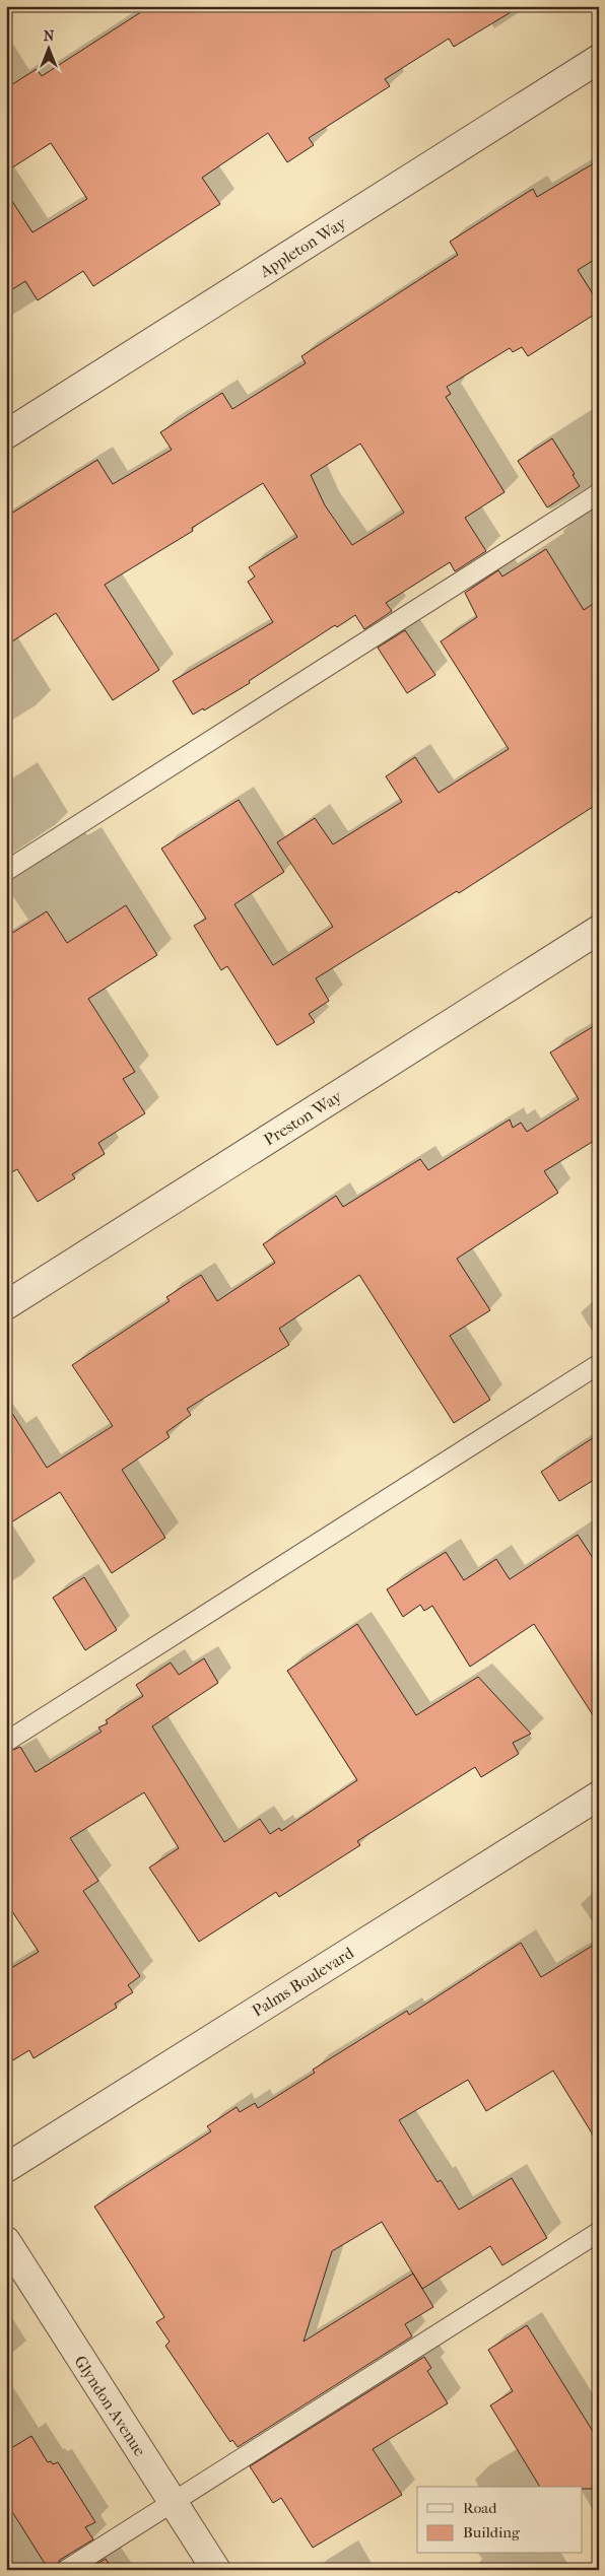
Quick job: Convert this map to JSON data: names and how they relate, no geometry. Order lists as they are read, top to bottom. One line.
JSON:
{"streets":{"street":["Appleton Way","Preston Way","Palms Boulevard","Glyndon Avenue"]},"legend":["Road","Building"],"north":"top"}
